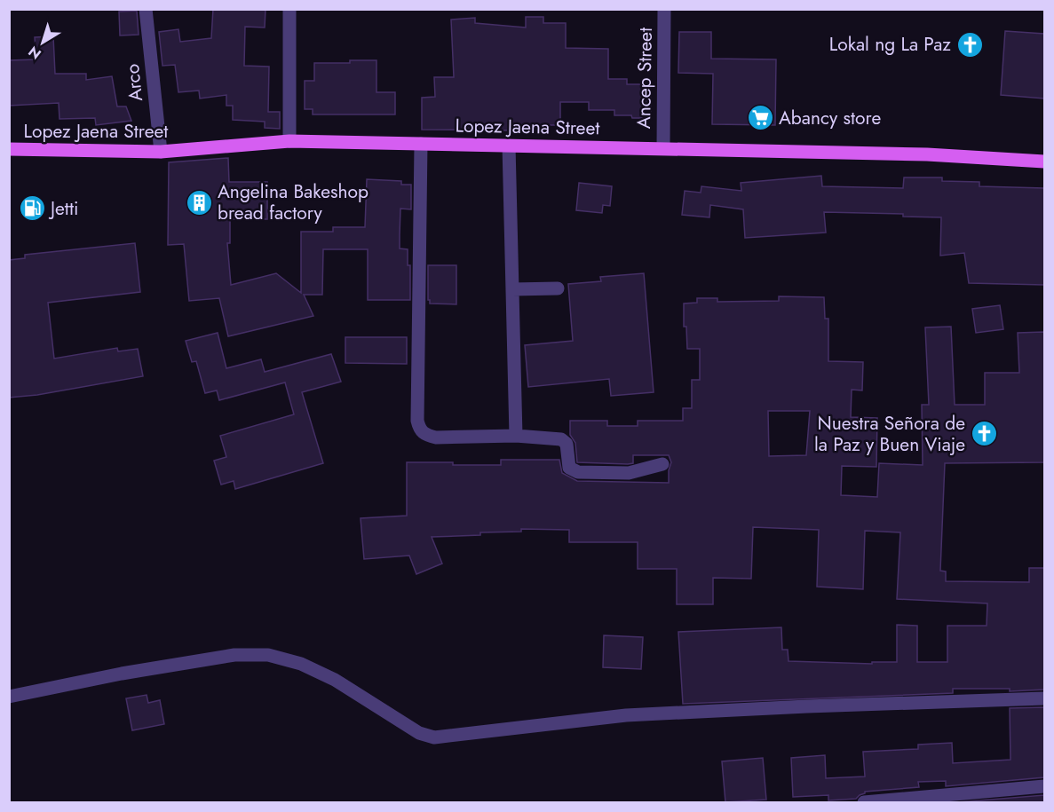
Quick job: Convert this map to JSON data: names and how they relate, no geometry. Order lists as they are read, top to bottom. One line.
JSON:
{"streets":{"main road":["Lopez Jaena Street"],"street":["Ancep Street","Arco"]},"crossings":[["Ancep Street","Lopez Jaena Street"],["Arco","Lopez Jaena Street"]],"places":{"church":["Lokal ng La Paz","Nuestra Señora de la Paz y Buen Viaje"],"supermarket":["Abancy store"],"building":["Angelina Bakeshop bread factory"],"fuel station":["Jetti"]},"north":"bottom left"}
